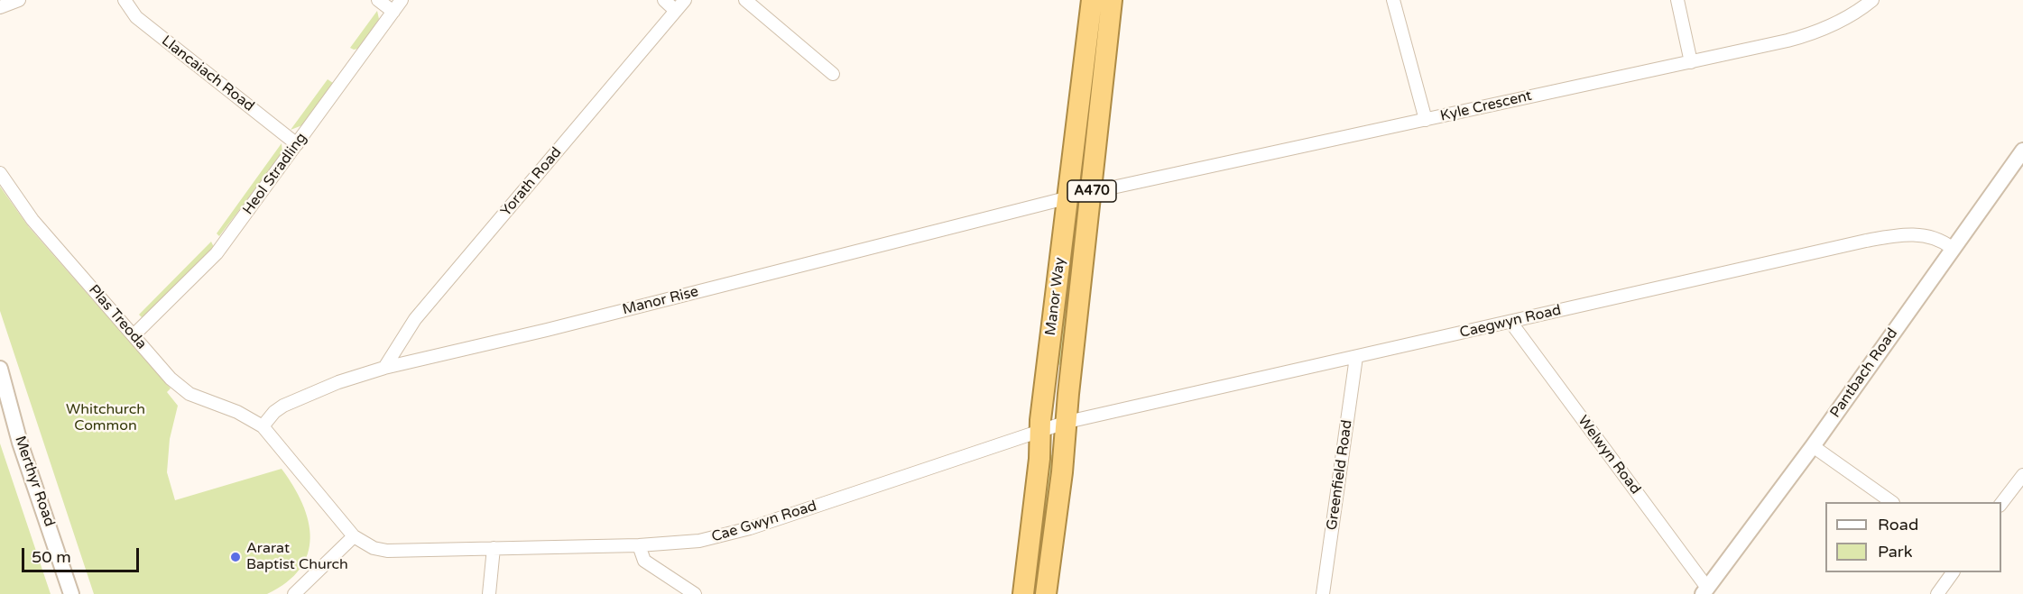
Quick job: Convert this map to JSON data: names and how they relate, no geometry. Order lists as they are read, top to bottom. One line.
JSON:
{"streets":{"highway":["A470","Manor Way"],"street":["Llancaiach Road","Kyle Crescent","Heol Stradling","Yorath Road","Manor Rise","Plas Treoda","Caegwyn Road","Pantbach Road","Welwyn Road","Greenfield Road","Merthyr Road","Cae Gwyn Road"]},"crossings":[["Llancaiach Road","Heol Stradling"],["Kyle Crescent","Manor Way"],["Heol Stradling","Plas Treoda"],["Yorath Road","Manor Rise"],["Manor Way","Manor Rise"],["Manor Way","Caegwyn Road"],["Manor Way","Cae Gwyn Road"],["Manor Rise","Plas Treoda"],["Manor Rise","Cae Gwyn Road"],["Plas Treoda","Cae Gwyn Road"],["Caegwyn Road","Pantbach Road"],["Caegwyn Road","Welwyn Road"],["Caegwyn Road","Greenfield Road"],["Caegwyn Road","Cae Gwyn Road"],["Pantbach Road","Welwyn Road"]],"parks":["Whitchurch Common"],"places":["Ararat Baptist Church"],"legend":["Road","Park"],"scale_bar":"50 m"}
